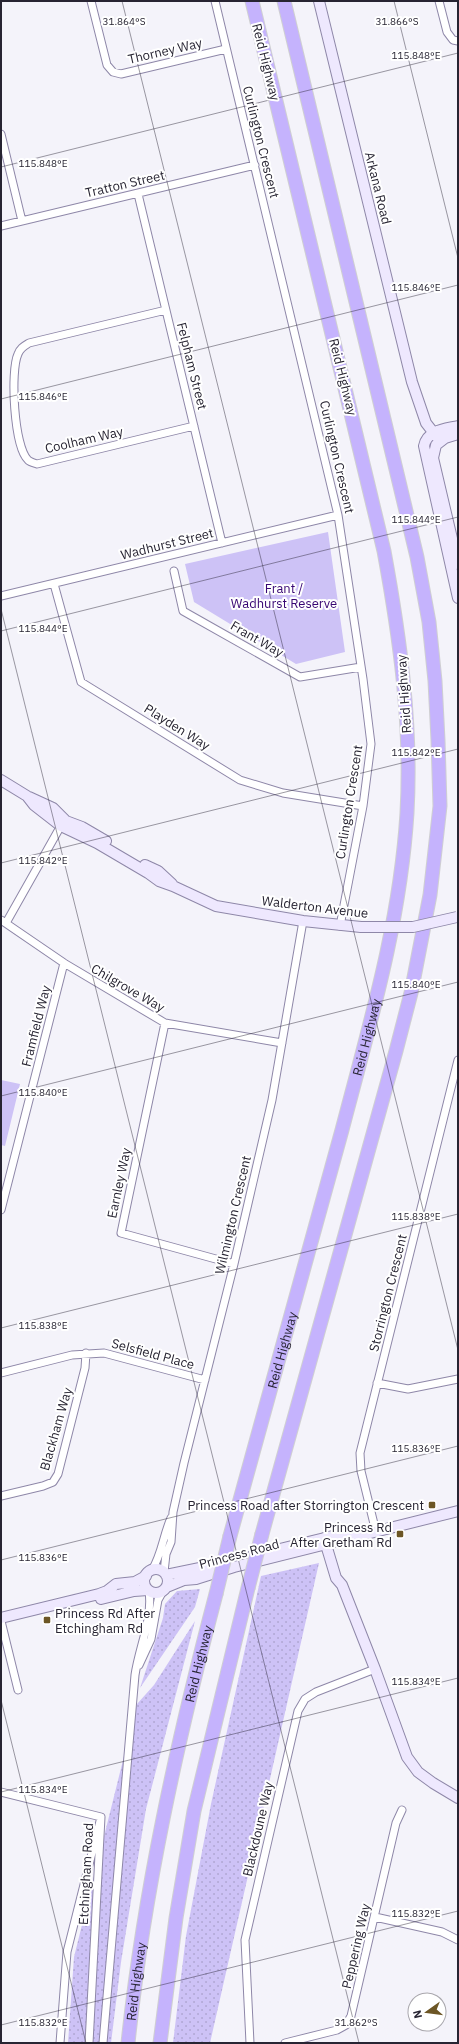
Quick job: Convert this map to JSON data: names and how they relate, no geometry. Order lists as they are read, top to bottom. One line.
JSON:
{"streets":{"highway":["Reid Highway"],"street":["Thorney Way","Curlington Crescent","Tratton Street","Arkana Road","Felpham Street","Coolham Way","Wadhurst Street","Frant Way","Playden Way","Walderton Avenue","Chilgrove Way","Framfield Way","Earnley Way","Wilmington Crescent","Storrington Crescent","Selsfield Place","Blackham Way","Princess Road","Blackdoune Way","Etchingham Road","Peppering Way"]},"crossings":[["Thorney Way","Curlington Crescent"],["Curlington Crescent","Tratton Street"],["Curlington Crescent","Wadhurst Street"],["Curlington Crescent","Frant Way"],["Curlington Crescent","Playden Way"],["Curlington Crescent","Walderton Avenue"],["Tratton Street","Felpham Street"],["Felpham Street","Coolham Way"],["Felpham Street","Wadhurst Street"],["Wadhurst Street","Playden Way"],["Walderton Avenue","Wilmington Crescent"],["Chilgrove Way","Framfield Way"],["Chilgrove Way","Earnley Way"],["Chilgrove Way","Wilmington Crescent"],["Earnley Way","Wilmington Crescent"],["Wilmington Crescent","Selsfield Place"],["Wilmington Crescent","Princess Road"],["Storrington Crescent","Princess Road"],["Selsfield Place","Blackham Way"]],"parks":["Frant / Wadhurst Reserve"],"places":{"transit":["Princess Road after Storrington Crescent","Princess Rd After Gretham Rd","Princess Rd After Etchingham Rd"]},"north":"left","coordinates":["31.864°S","31.866°S","115.848°E","115.846°E","115.844°E","115.842°E","115.840°E","115.838°E","115.836°E","115.834°E","115.832°E","31.862°S"]}
